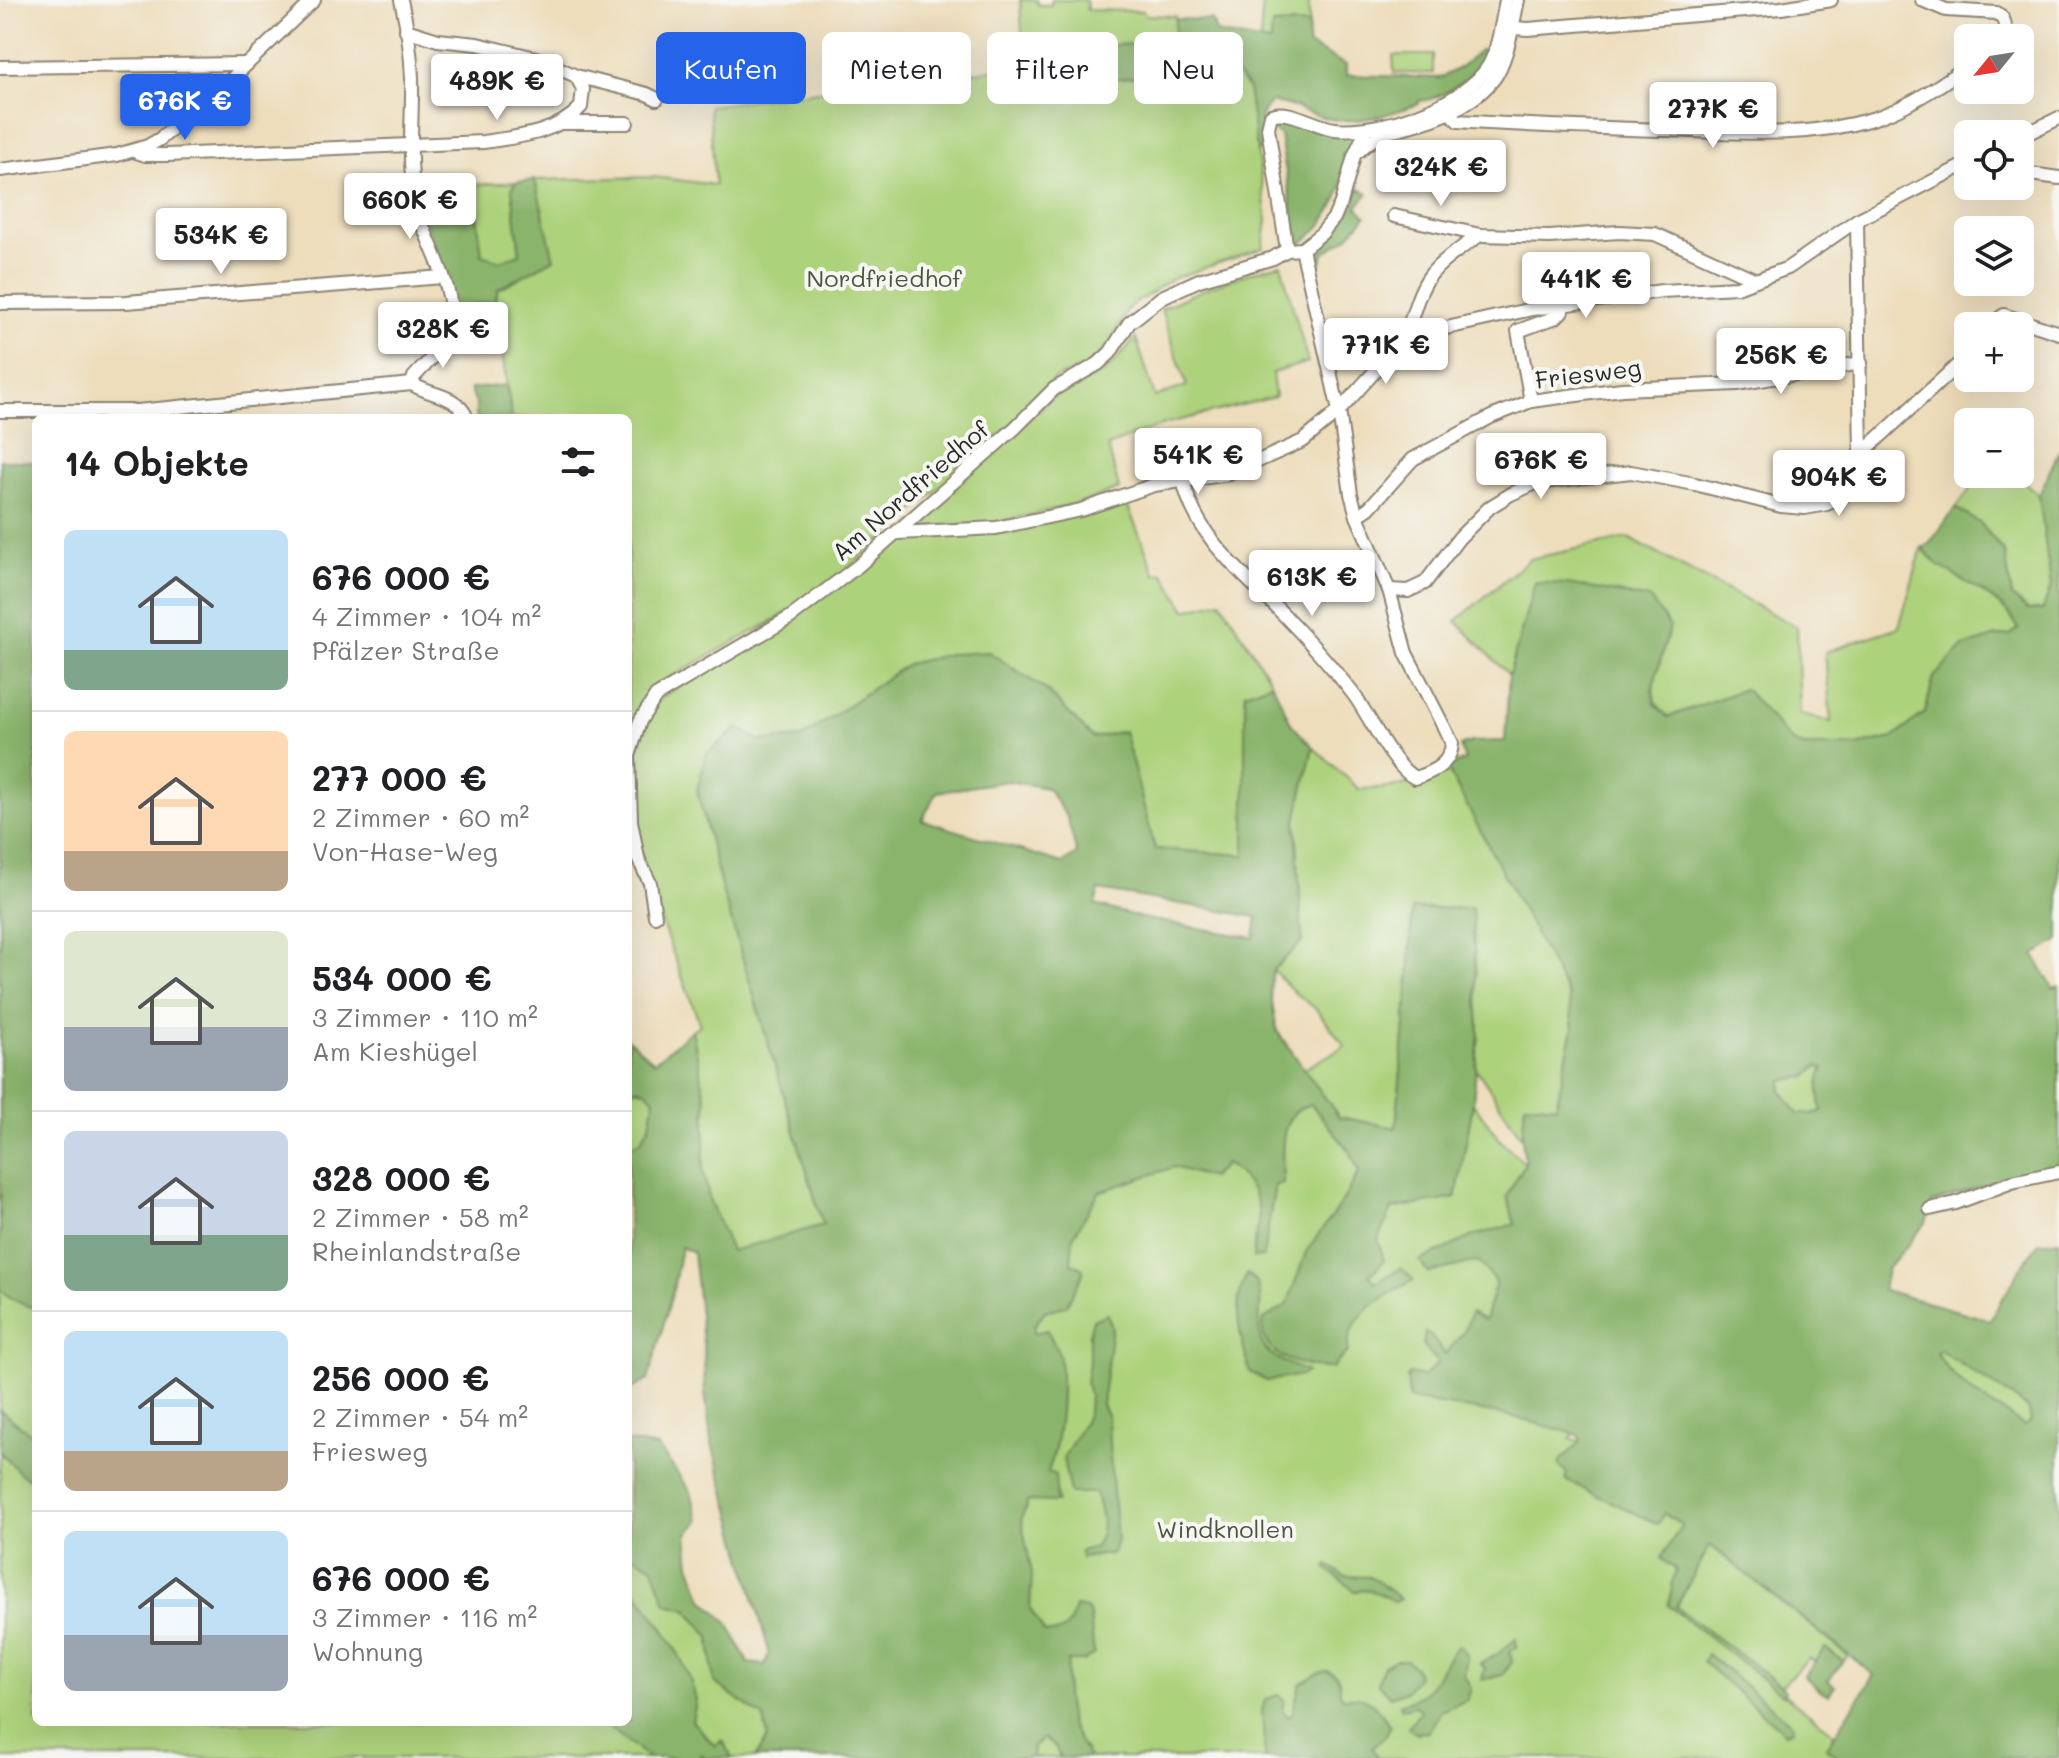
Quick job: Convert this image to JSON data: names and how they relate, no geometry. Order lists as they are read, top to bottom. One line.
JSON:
{"streets":{"street":["Friesweg","Am Nordfriedhof"]},"parks":["Nordfriedhof","Windknollen"],"north":"bottom left","page":{"map_buttons":["+","−"],"chip":["Kaufen","Mieten","Filter","Neu"],"price":["489K €","676K €","277K €","324K €","660K €","534K €","441K €","328K €","771K €","256K €","541K €","676K €","904K €","613K €"],"heading":"14 Objekte","list":[{"name":"676 000 €","note":"4 Zimmer · 104 m² · Pfälzer Straße"},{"name":"277 000 €","note":"2 Zimmer · 60 m² · Von-Hase-Weg"},{"name":"534 000 €","note":"3 Zimmer · 110 m² · Am Kieshügel"},{"name":"328 000 €","note":"2 Zimmer · 58 m² · Rheinlandstraße"},{"name":"256 000 €","note":"2 Zimmer · 54 m² · Friesweg"},{"name":"676 000 €","note":"3 Zimmer · 116 m² · Wohnung"}]}}
